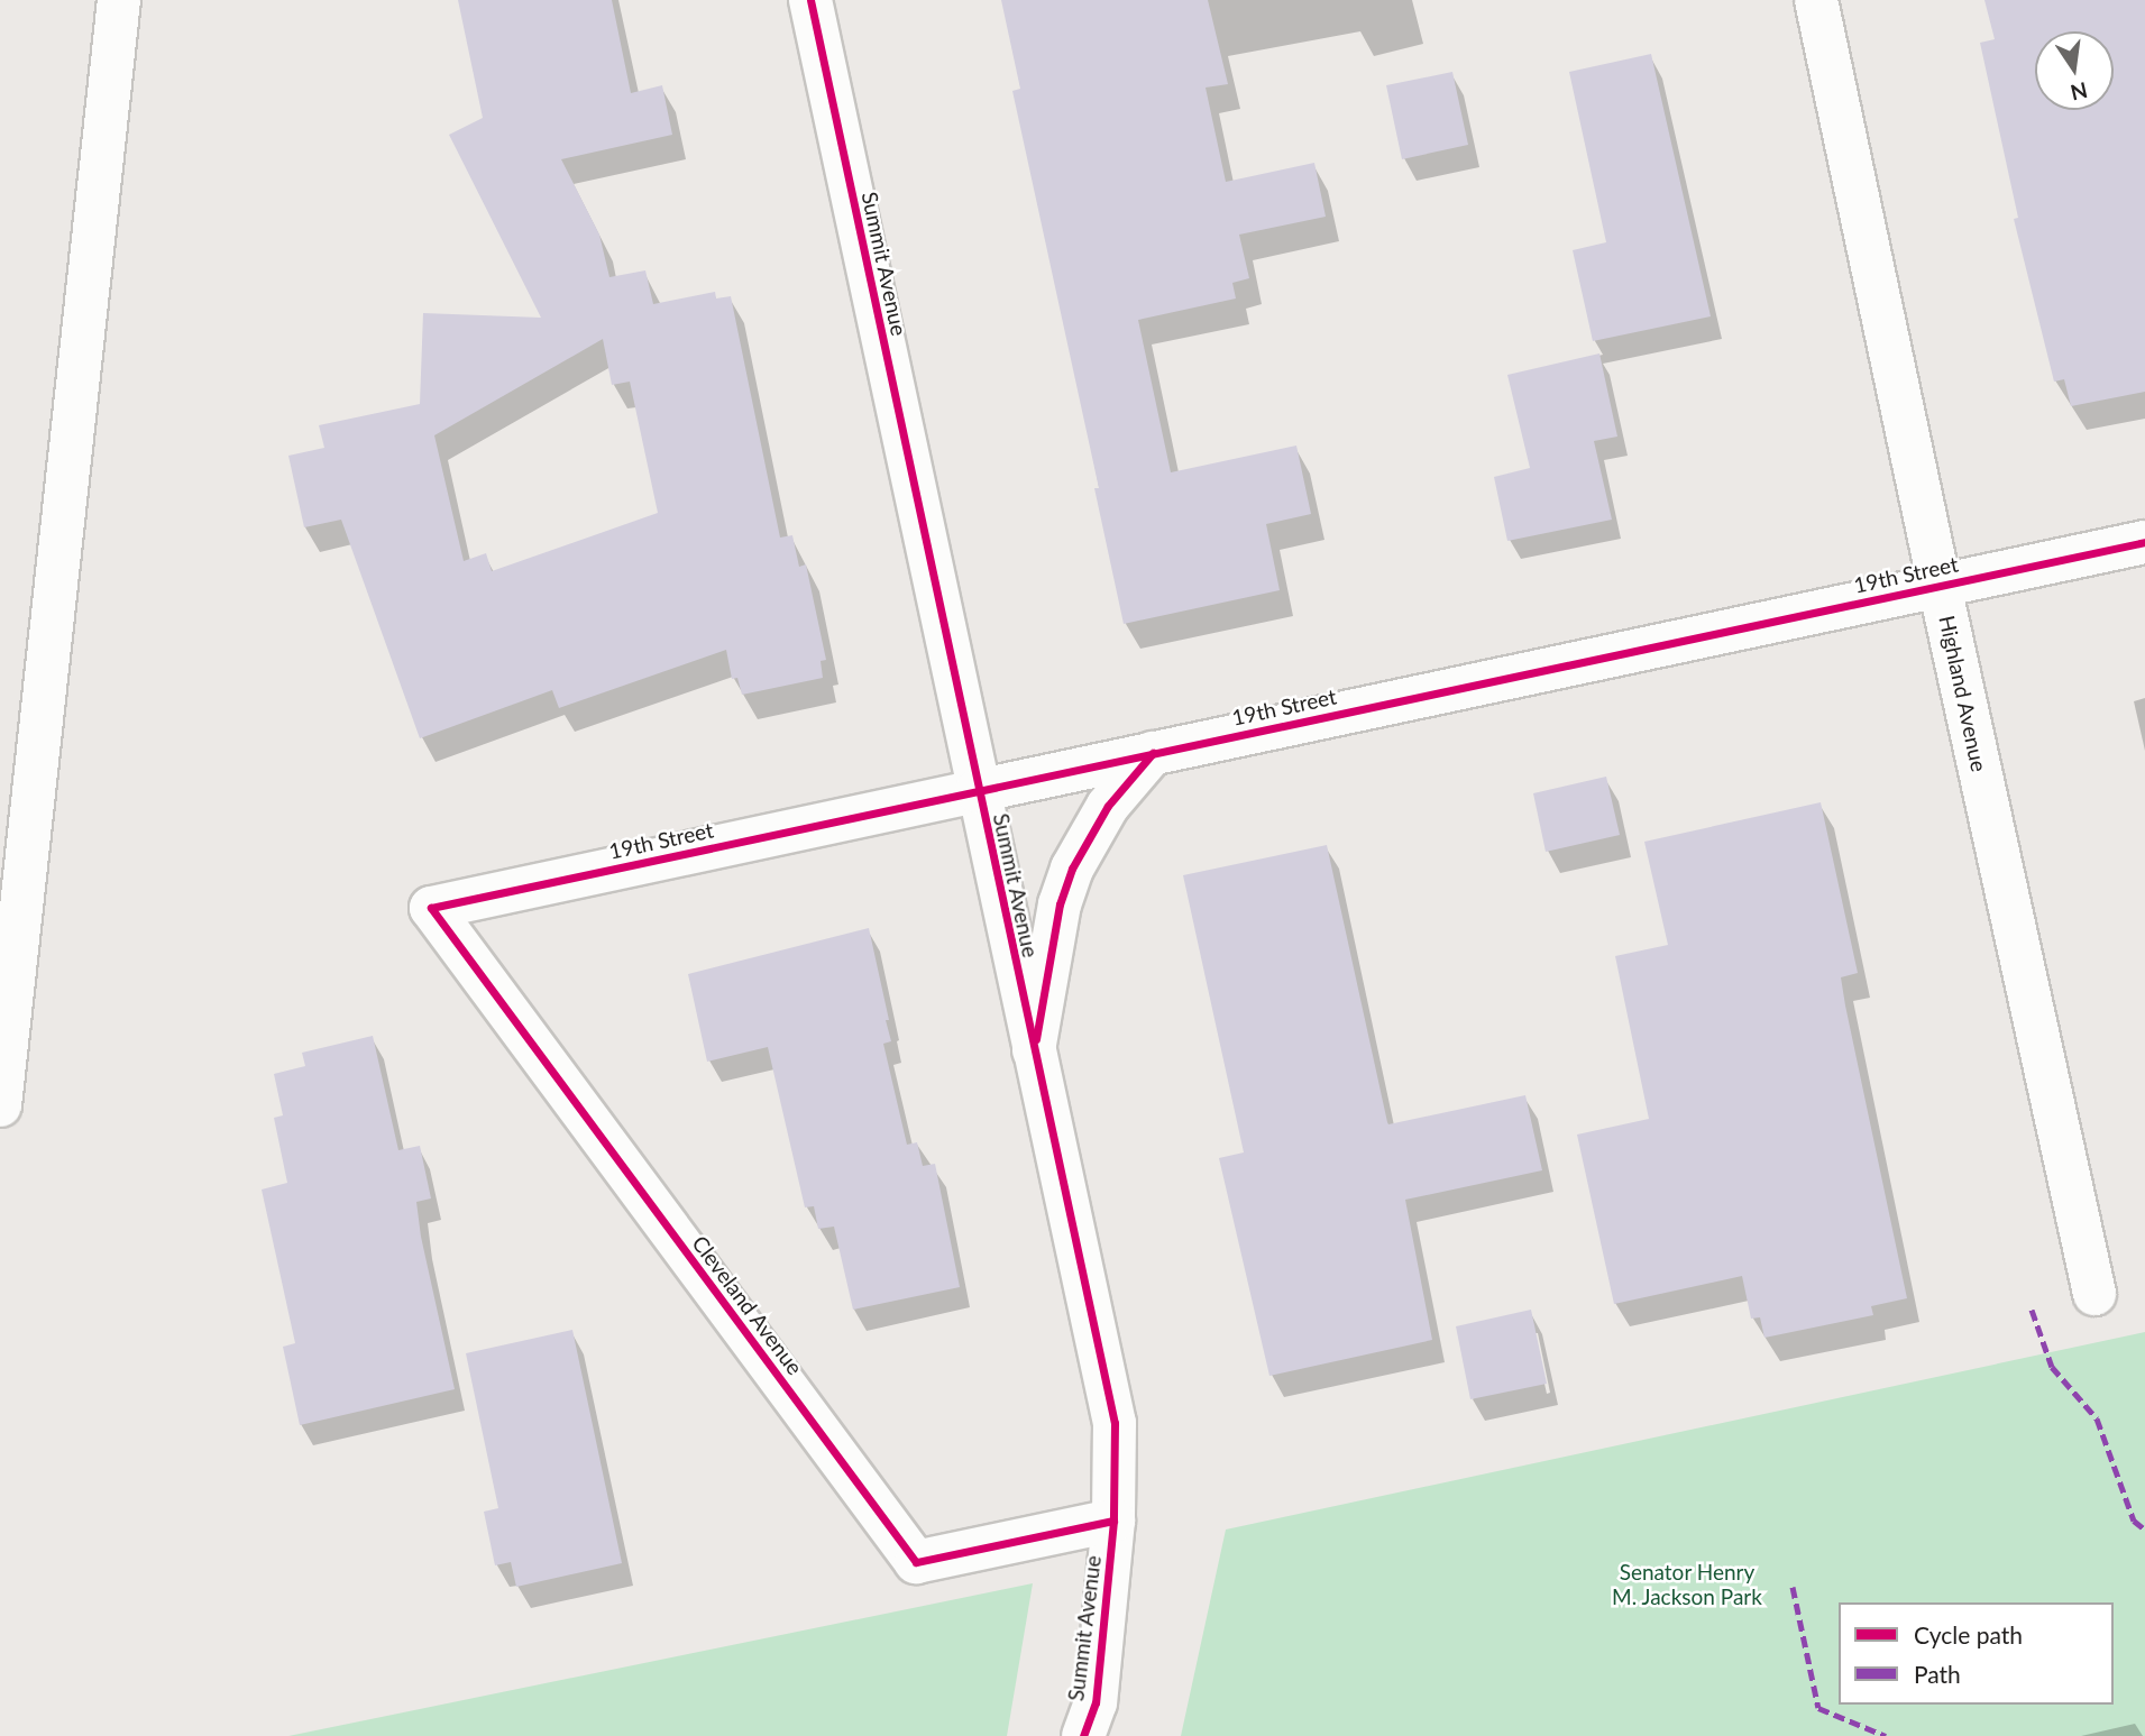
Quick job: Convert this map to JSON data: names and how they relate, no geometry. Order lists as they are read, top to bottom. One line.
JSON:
{"streets":{"main road":["Summit Avenue","19th Street","Highland Avenue","Cleveland Avenue"]},"crossings":[["Summit Avenue","19th Street"],["Summit Avenue","Cleveland Avenue"],["19th Street","Highland Avenue"],["19th Street","Cleveland Avenue"]],"parks":["Senator Henry M. Jackson Park"],"legend":["Cycle path","Path"],"north":"bottom"}
